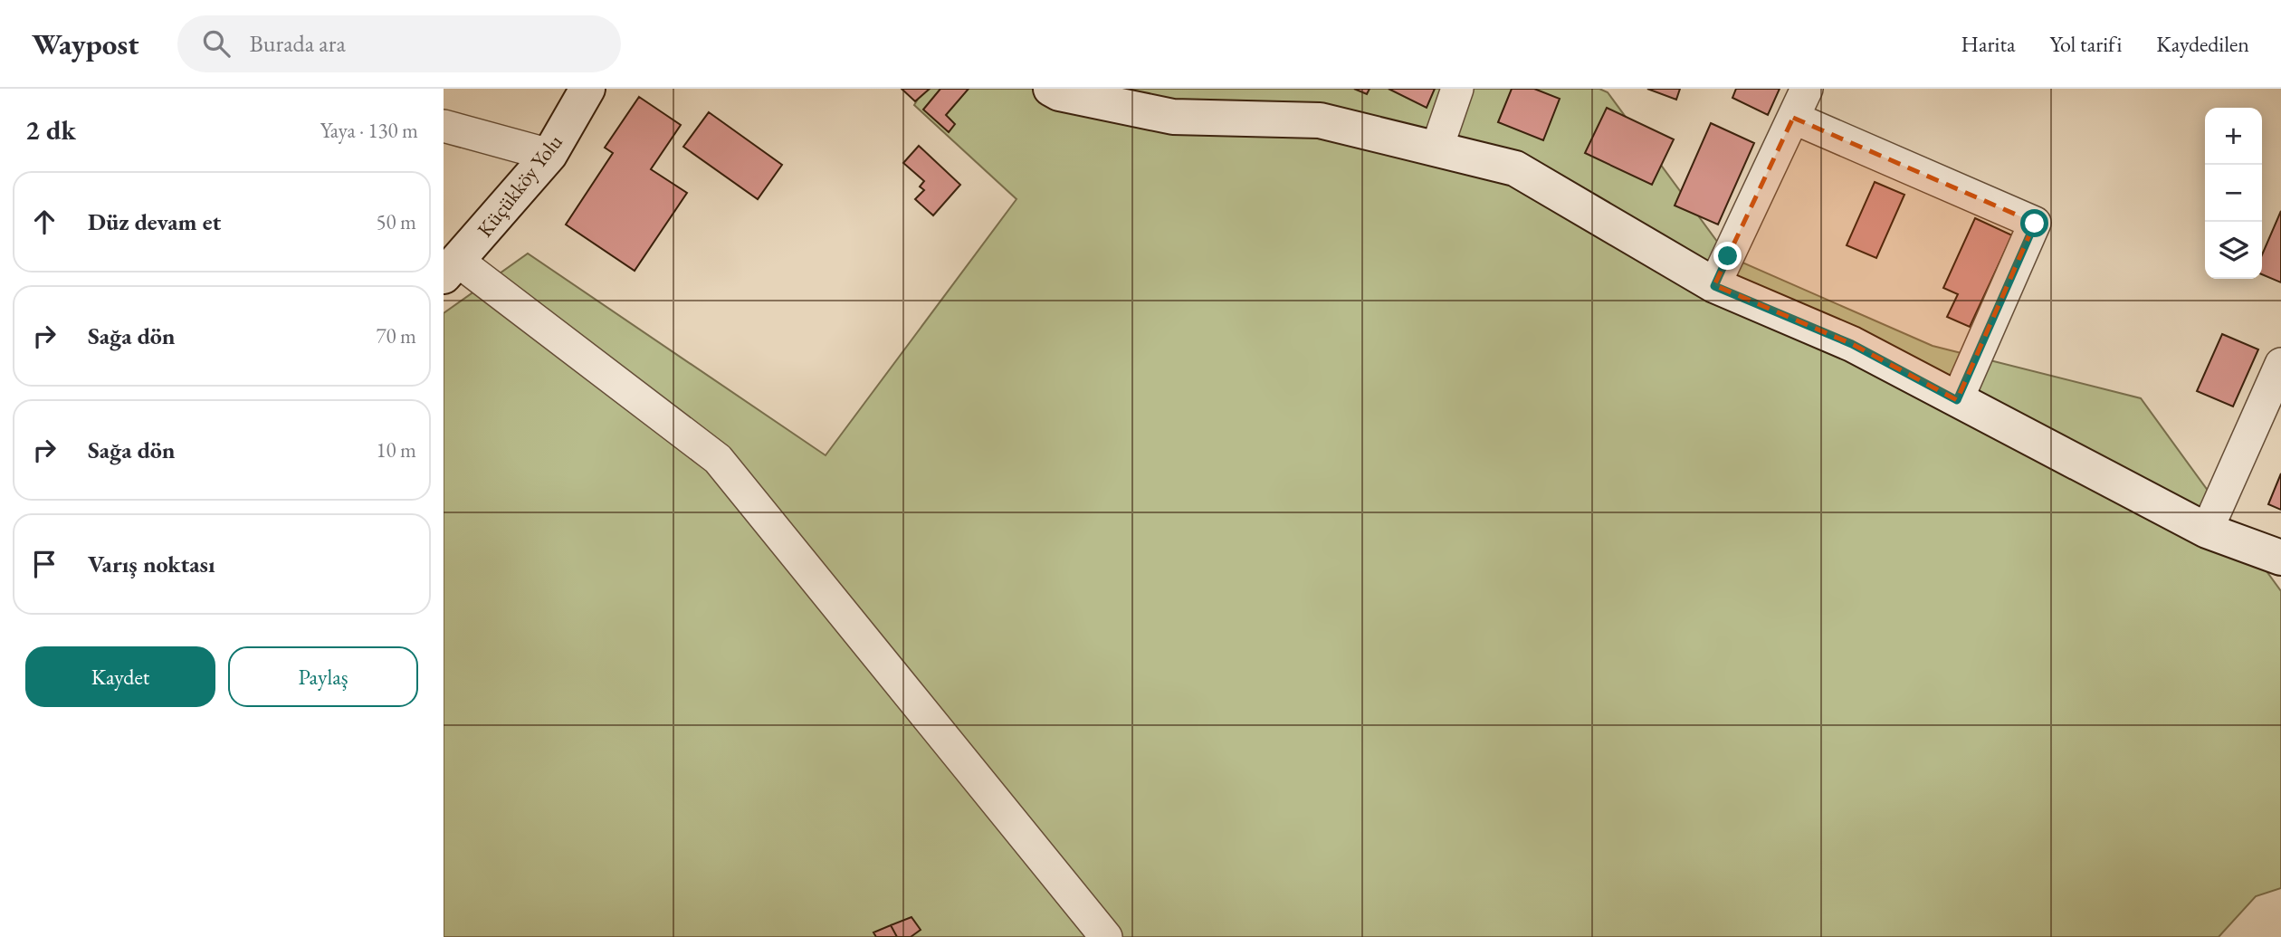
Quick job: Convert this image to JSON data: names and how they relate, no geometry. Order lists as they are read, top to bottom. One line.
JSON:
{"streets":{"street":["Küçükköy Yolu"]},"page":{"header":"Waypost","search":"Burada ara","nav":["Harita","Yol tarifi","Kaydedilen"],"heading":["2 dk","Yaya · 130 m"],"map_buttons":["+","−"],"list":[["Düz devam et","50 m"],["Sağa dön","70 m"],["Sağa dön","10 m"],"Varış noktası"],"buttons":["Kaydet","Paylaş"]}}
